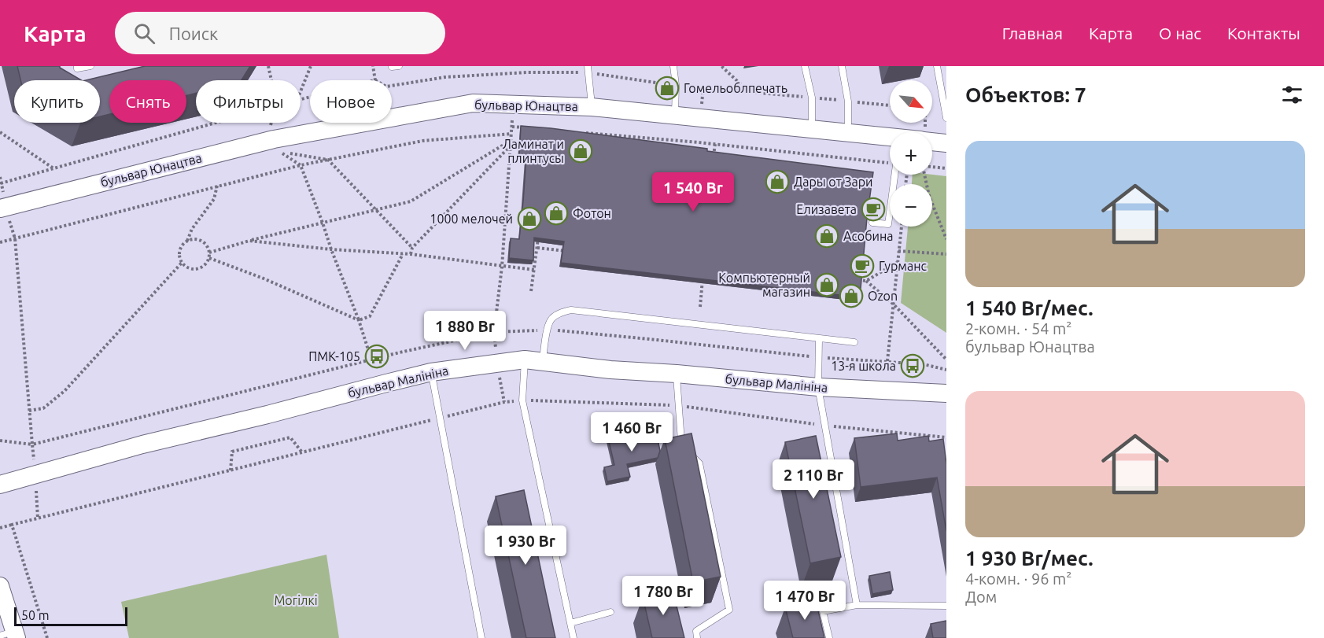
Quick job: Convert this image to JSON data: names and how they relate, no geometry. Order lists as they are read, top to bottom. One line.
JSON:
{"streets":{"main road":["бульвар Юнацтва","бульвар Малініна"]},"parks":["Могілкі"],"places":{"shop":["Гомельоблпечать","Ламинат и плинтусы","Дары от Зари","Фотон","1000 мелочей","Асобина","Компьютерный магазин","Ozon"],"cafe":["Елизавета","Гурманс"],"bus stop":["ПМК-105","13-я школа"]},"scale_bar":"50 m","north":"bottom right","page":{"header":"Карта","search":"Поиск","nav":["Главная","Карта","О нас","Контакты"],"heading":"Объектов: 7","map_buttons":["+","−"],"chip":["Купить","Снять","Фильтры","Новое"],"list":[{"name":"1 540 Br/мес.","note":"2-комн. · 54 m² · бульвар Юнацтва"},{"name":"1 930 Br/мес.","note":"4-комн. · 96 m² · Дом"}],"price":["1 540 Br","1 880 Br","1 460 Br","2 110 Br","1 930 Br","1 780 Br","1 470 Br"],"scale":"50 m"}}
